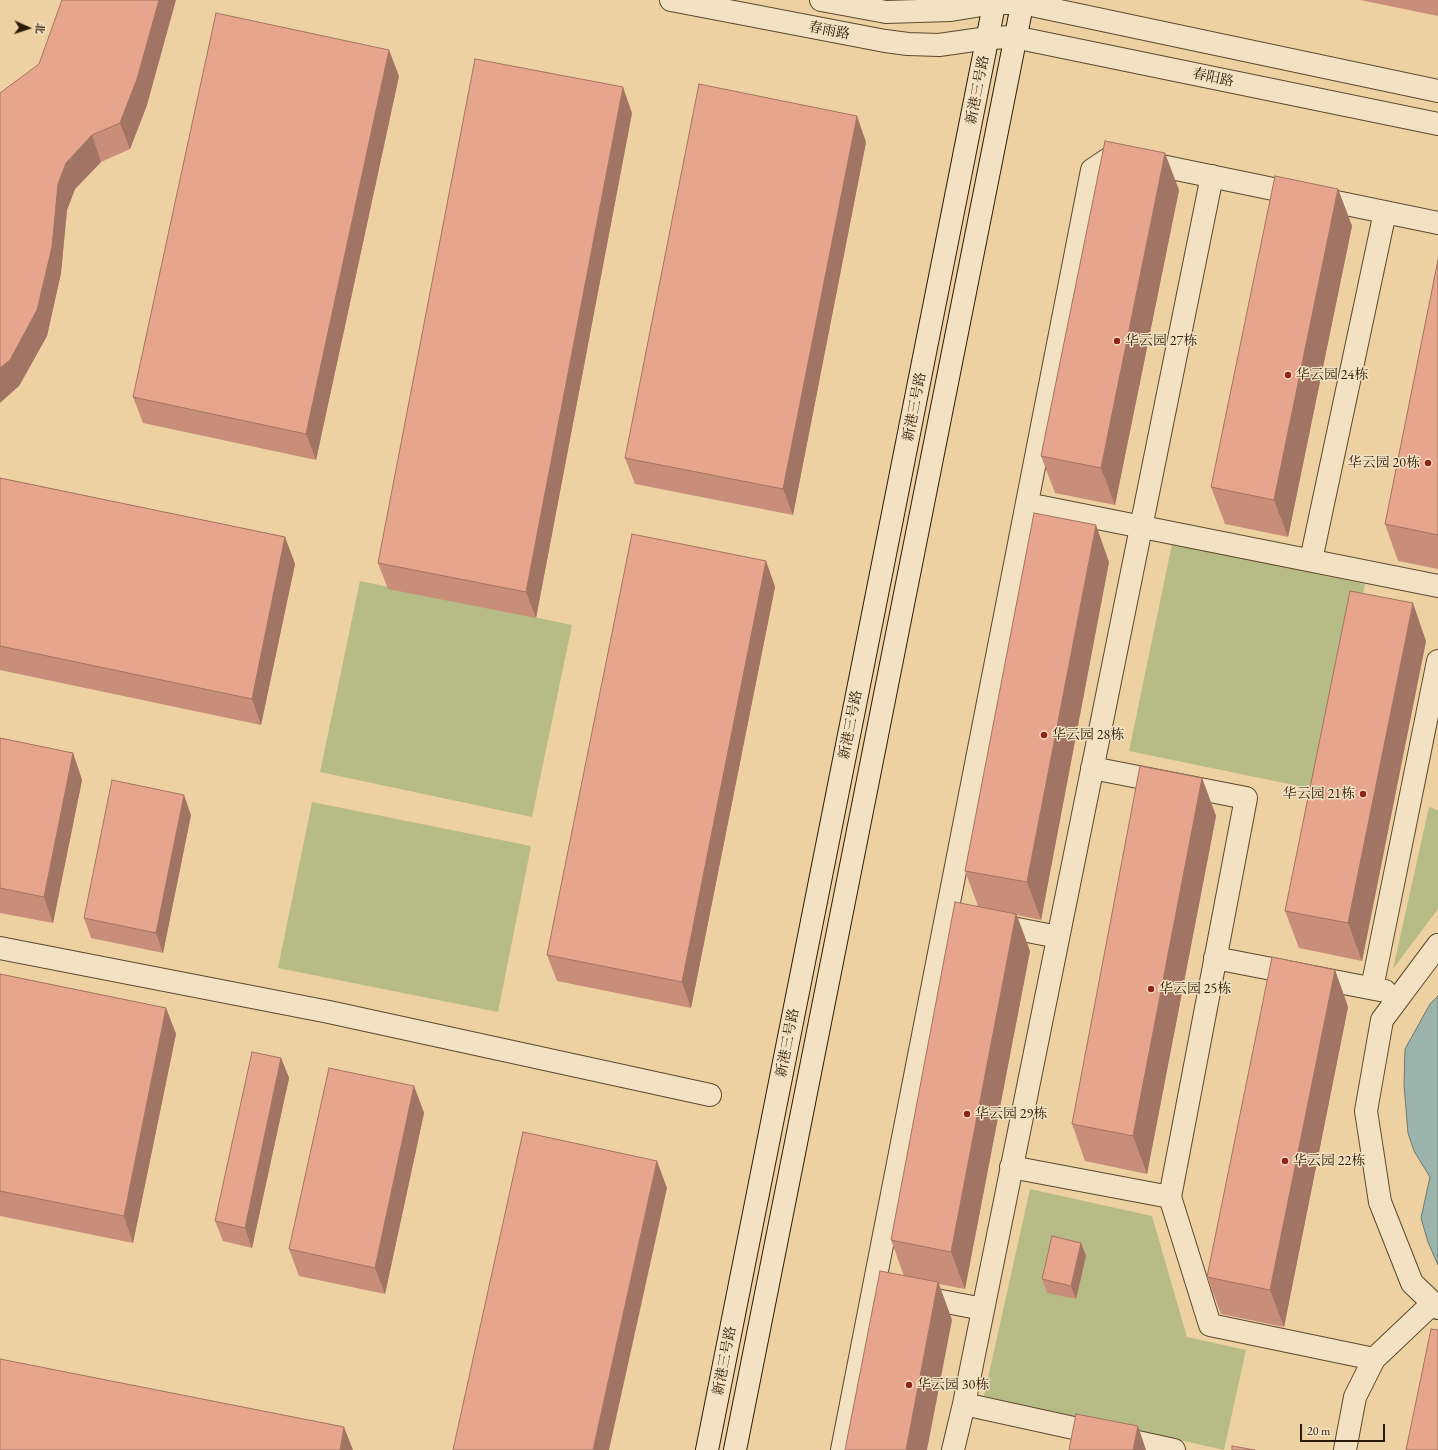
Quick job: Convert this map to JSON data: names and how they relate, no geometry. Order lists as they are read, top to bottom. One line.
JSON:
{"streets":{"street":["春雨路","春阳路","新港三号路"]},"crossings":[["春雨路","春阳路"],["春雨路","新港三号路"],["春阳路","新港三号路"]],"places":["华云园 27栋","华云园 24栋","华云园 20栋","华云园 28栋","华云园 21栋","华云园 25栋","华云园 29栋","华云园 22栋","华云园 30栋"],"scale_bar":"20 m","north":"right"}
